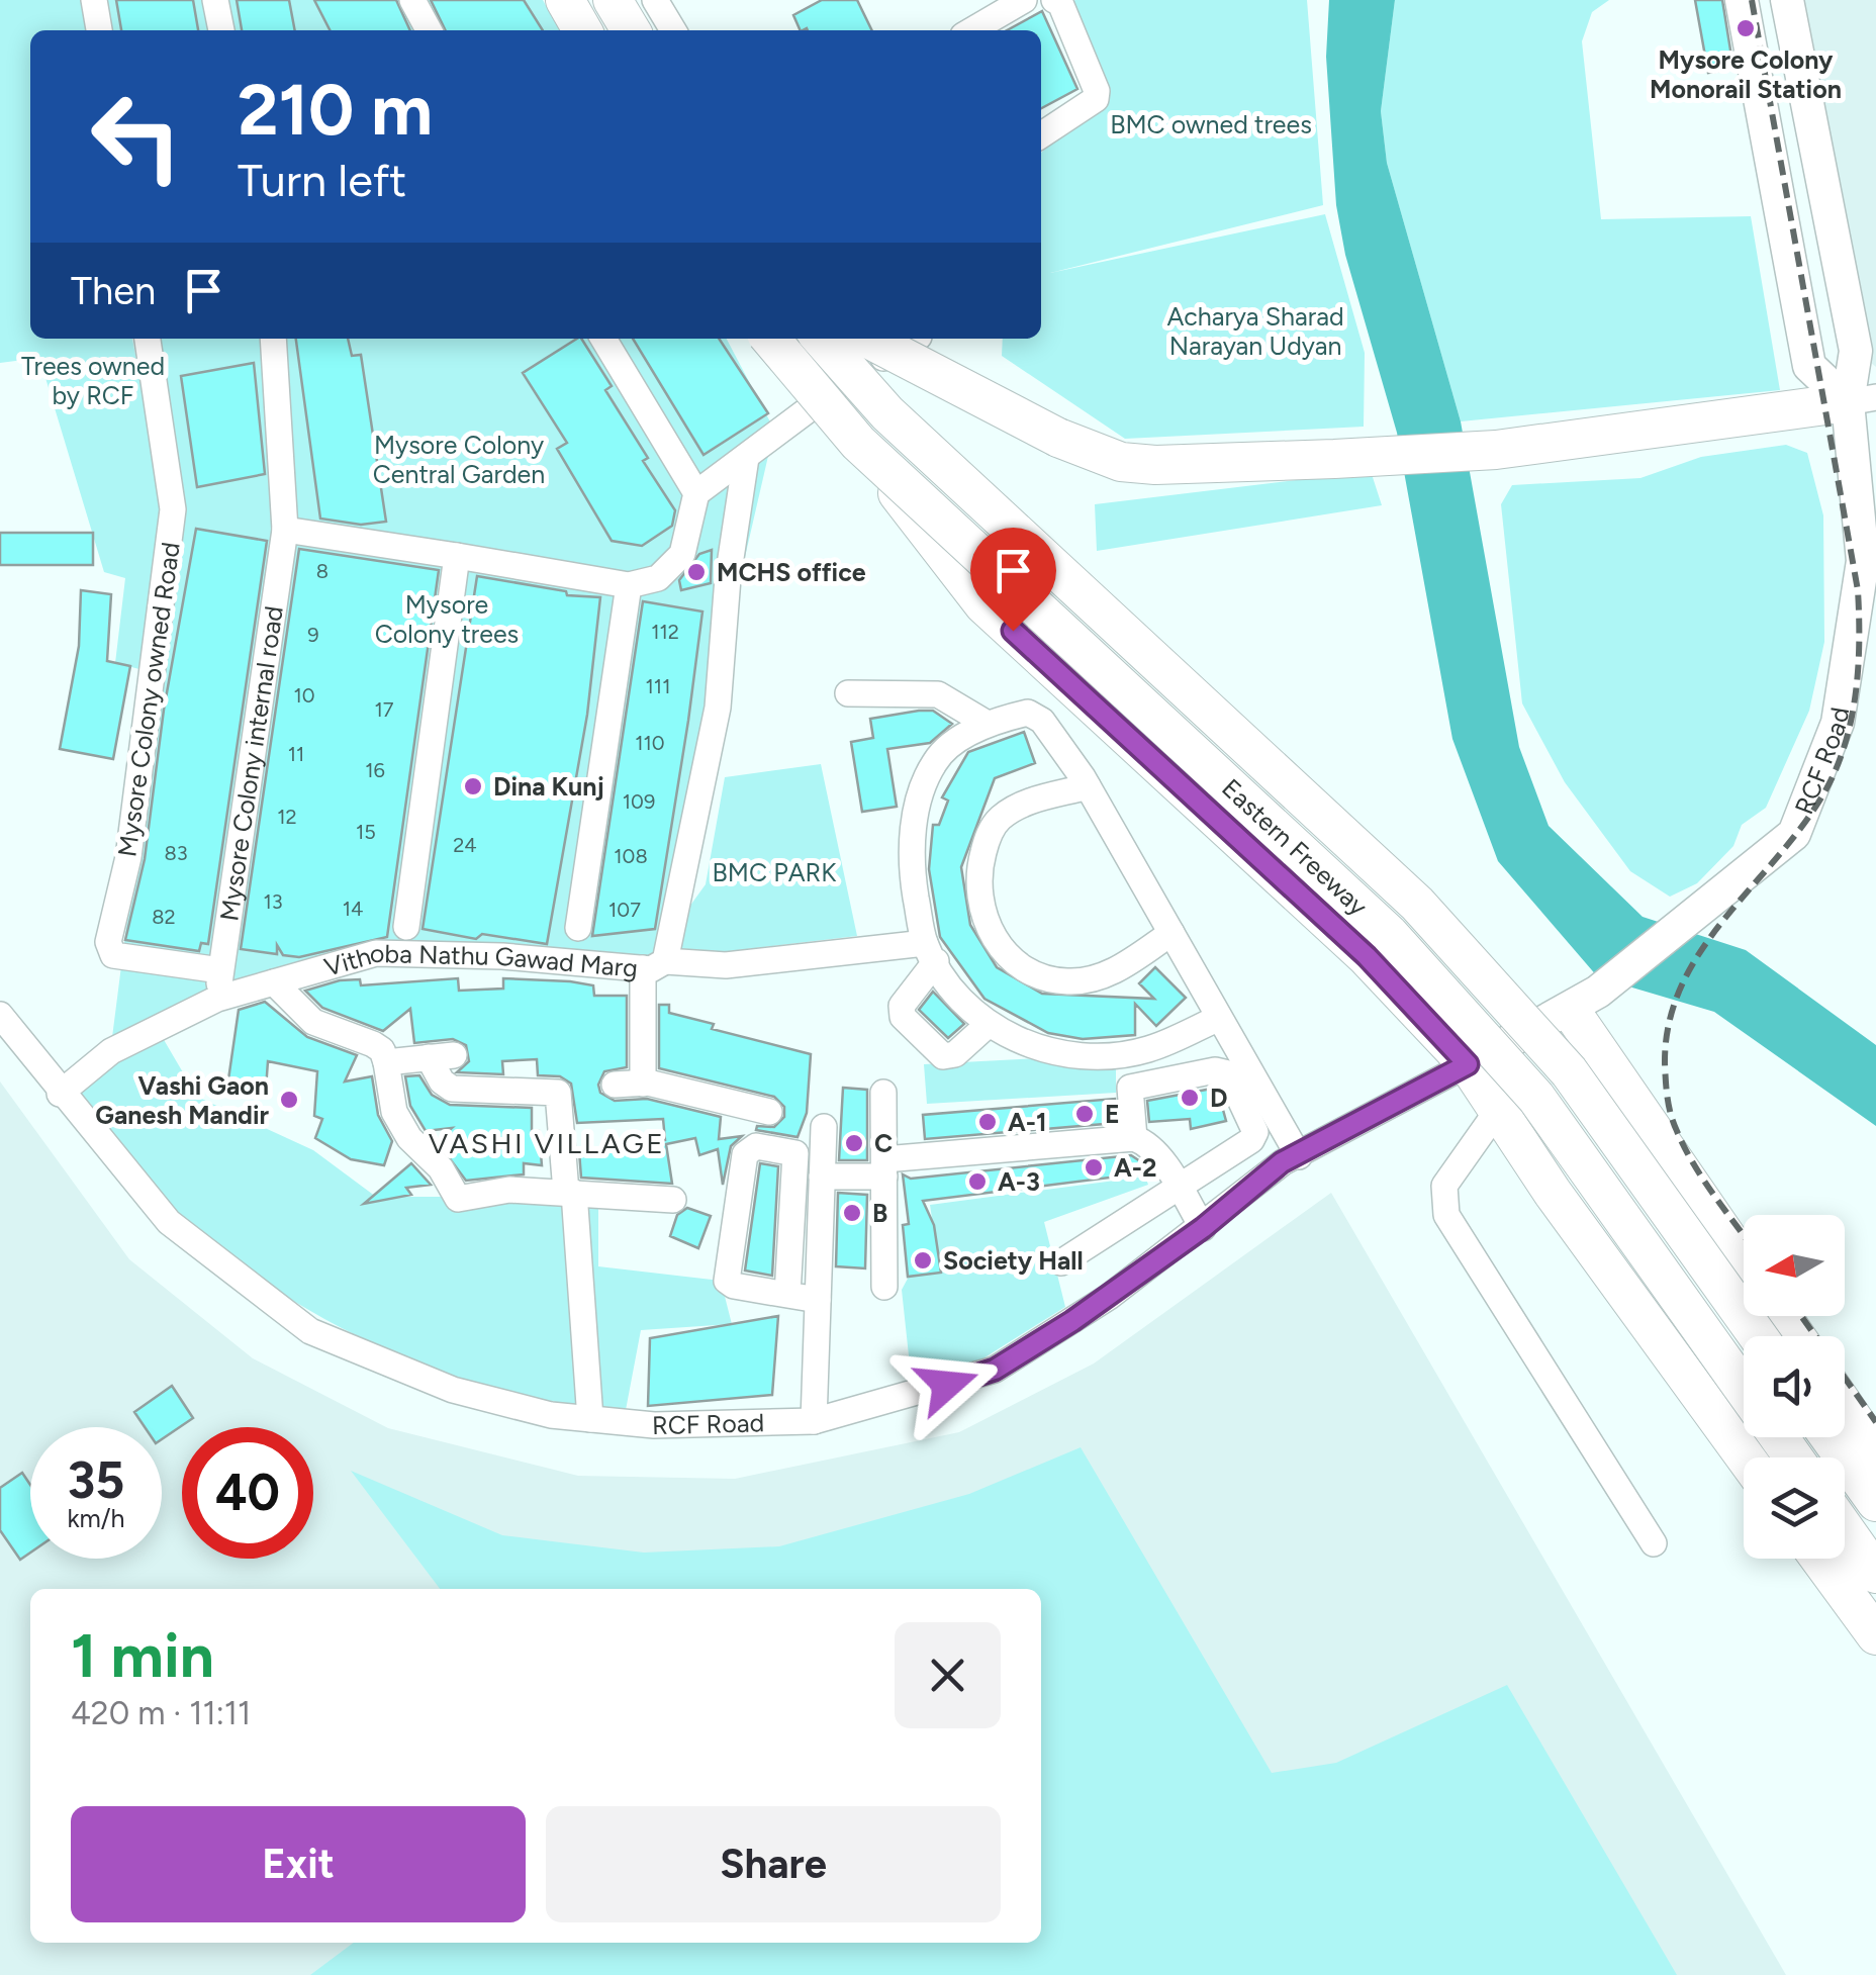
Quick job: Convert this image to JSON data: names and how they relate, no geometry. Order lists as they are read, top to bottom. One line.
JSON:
{"streets":{"highway":["Eastern Freeway"],"main road":["RCF Road"],"street":["Mysore Colony owned Road","Mysore Colony internal road","Vithoba Nathu Gawad Marg"]},"crossings":[["Mysore Colony owned Road","Mysore Colony internal road"],["RCF Road","Vithoba Nathu Gawad Marg"],["Mysore Colony internal road","Vithoba Nathu Gawad Marg"]],"districts":["VASHI VILLAGE"],"parks":["BMC owned trees","Acharya Sharad Narayan Udyan","Trees owned by RCF","Mysore Colony Central Garden","Mysore Colony trees","BMC PARK"],"places":["Mysore Colony Monorail Station","MCHS office","Dina Kunj","D","Vashi Gaon Ganesh Mandir","E","A-1","C","A-2","A-3","B","Society Hall"],"house_numbers":["8","112","9","111","10","17","110","11","16","109","12","15","24","83","108","13","14","107","82"],"north":"left","page":{"turn":["210 m","Turn left"],"then":"Then","speed":"35 km/h","limit":"40","heading":["1 min","420 m · 11:11"],"buttons":["Exit","Share"]}}
